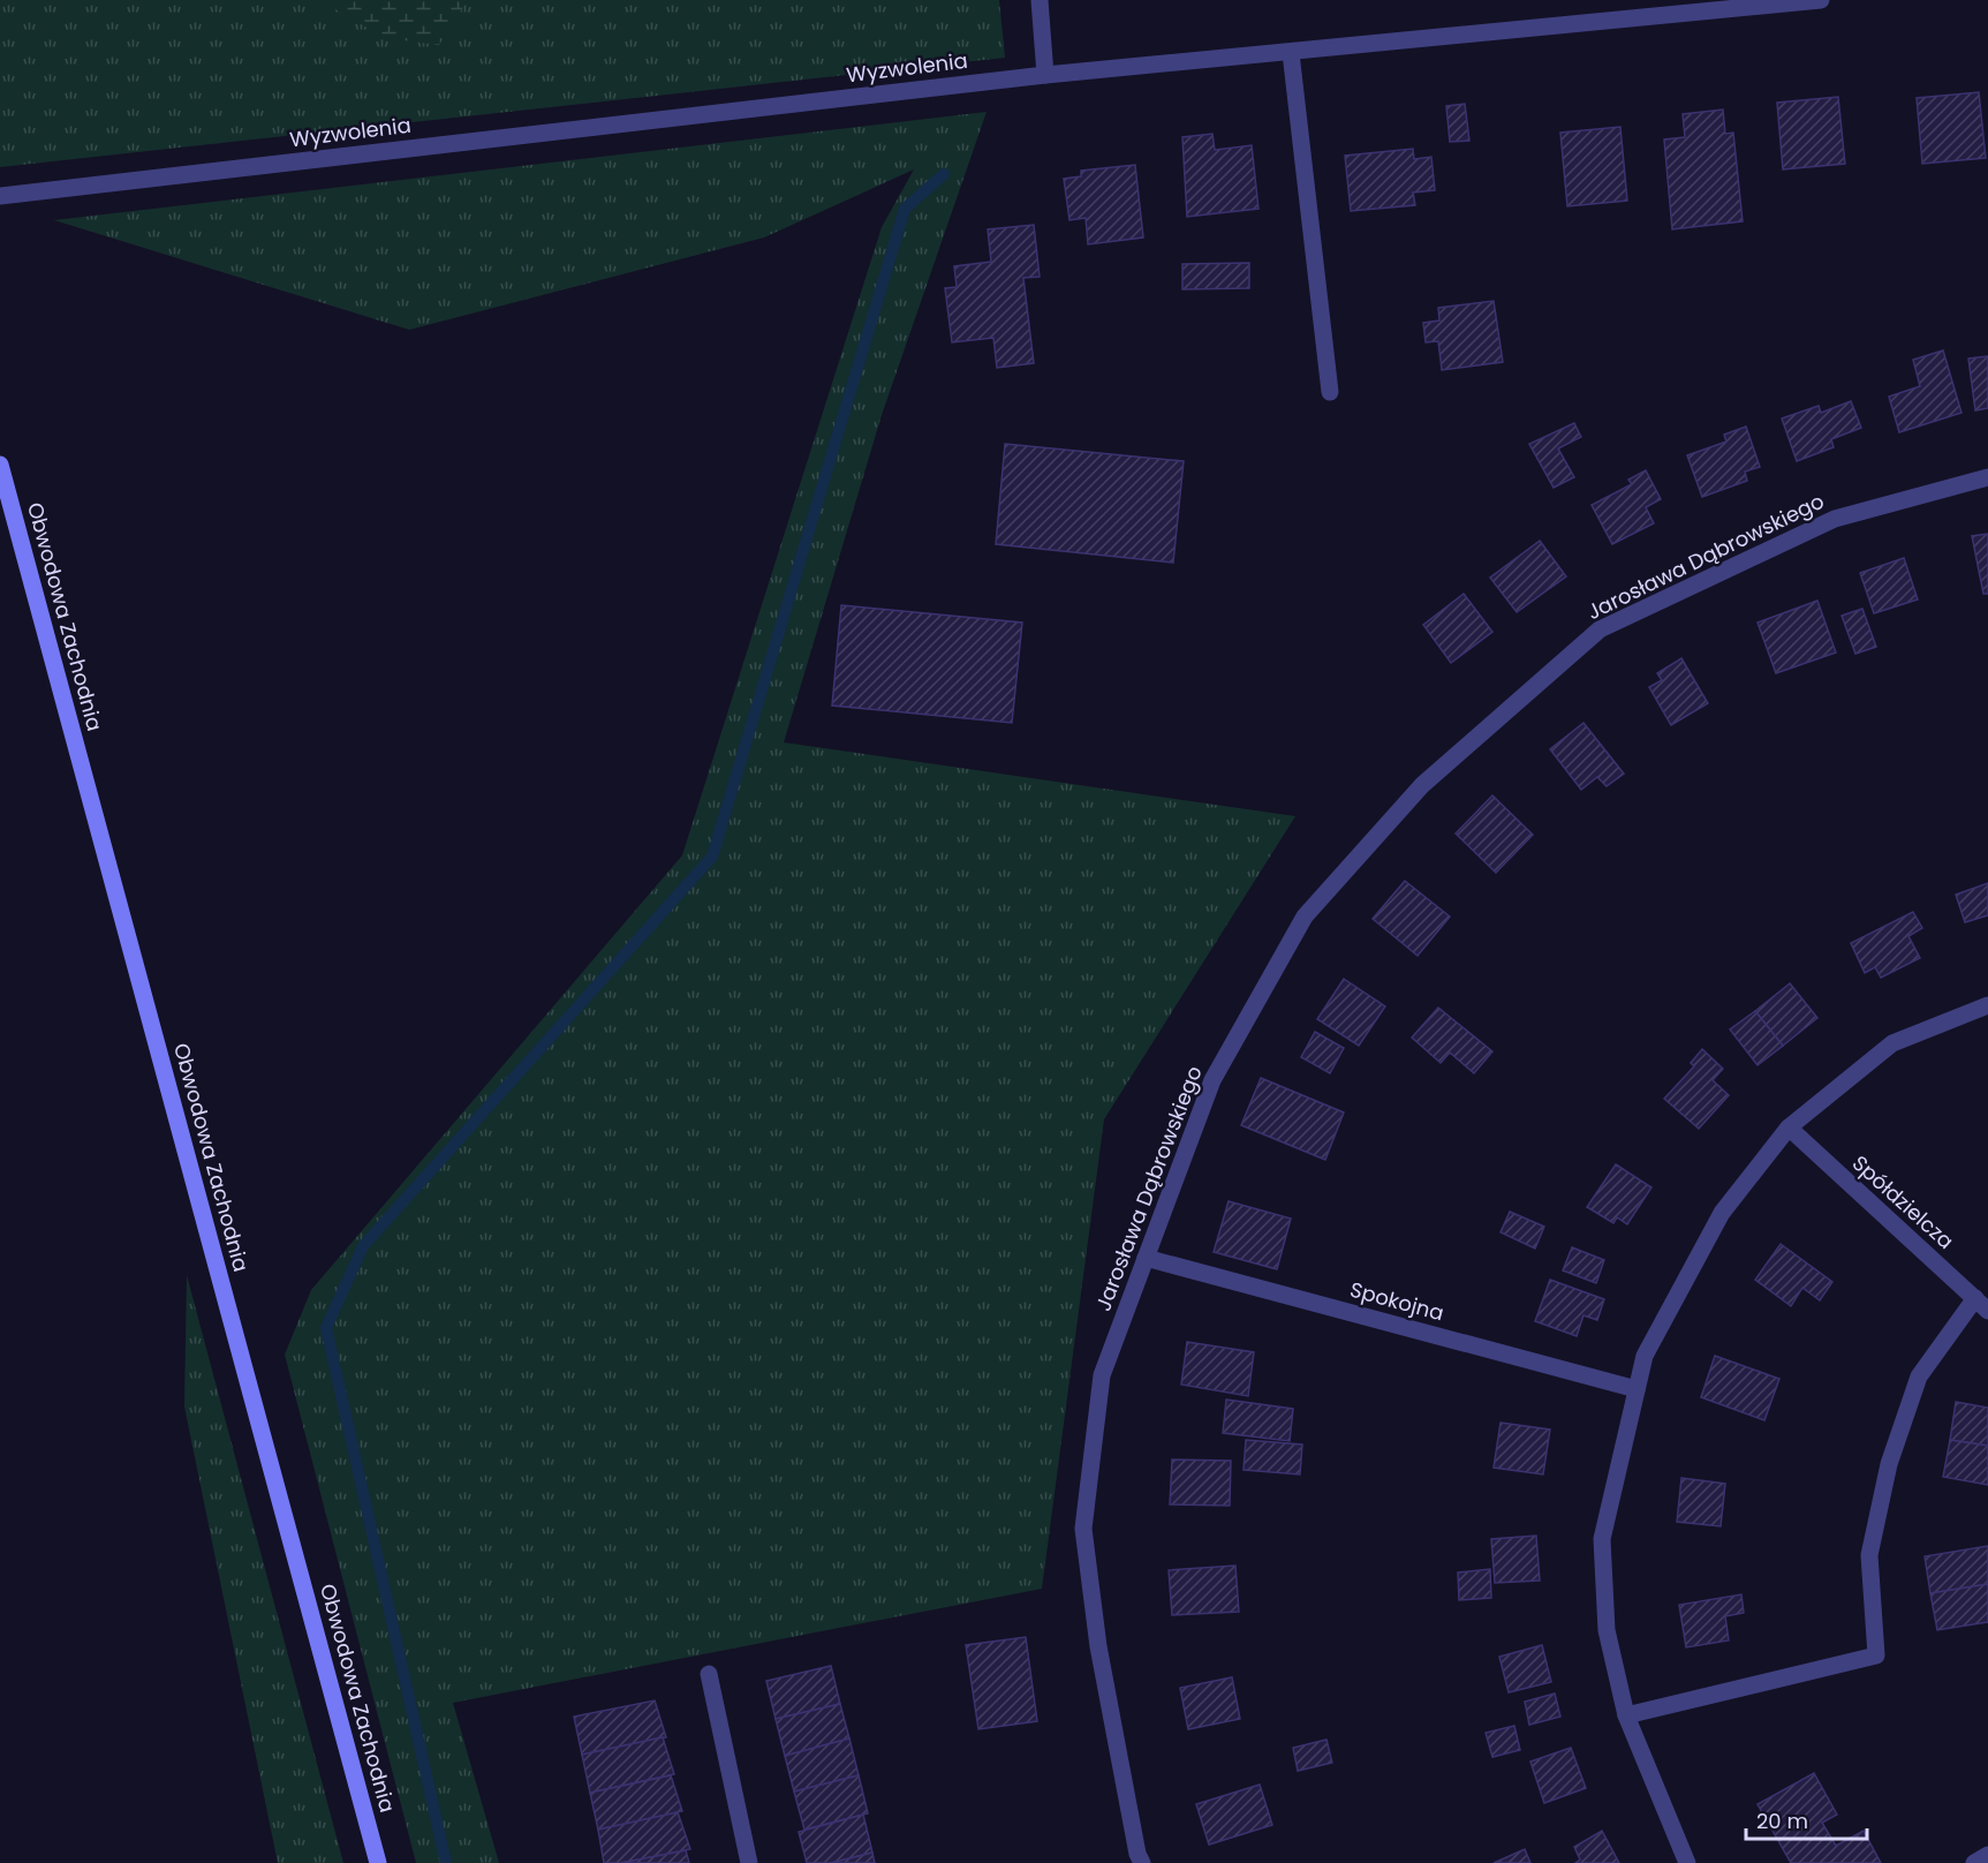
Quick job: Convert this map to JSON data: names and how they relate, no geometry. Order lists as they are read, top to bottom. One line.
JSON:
{"streets":{"main road":["Obwodowa Zachodnia"],"street":["Wyzwolenia","Jarosława Dąbrowskiego","Spółdzielcza","Spokojna"]},"crossings":[["Jarosława Dąbrowskiego","Spokojna"]],"scale_bar":"20 m"}
